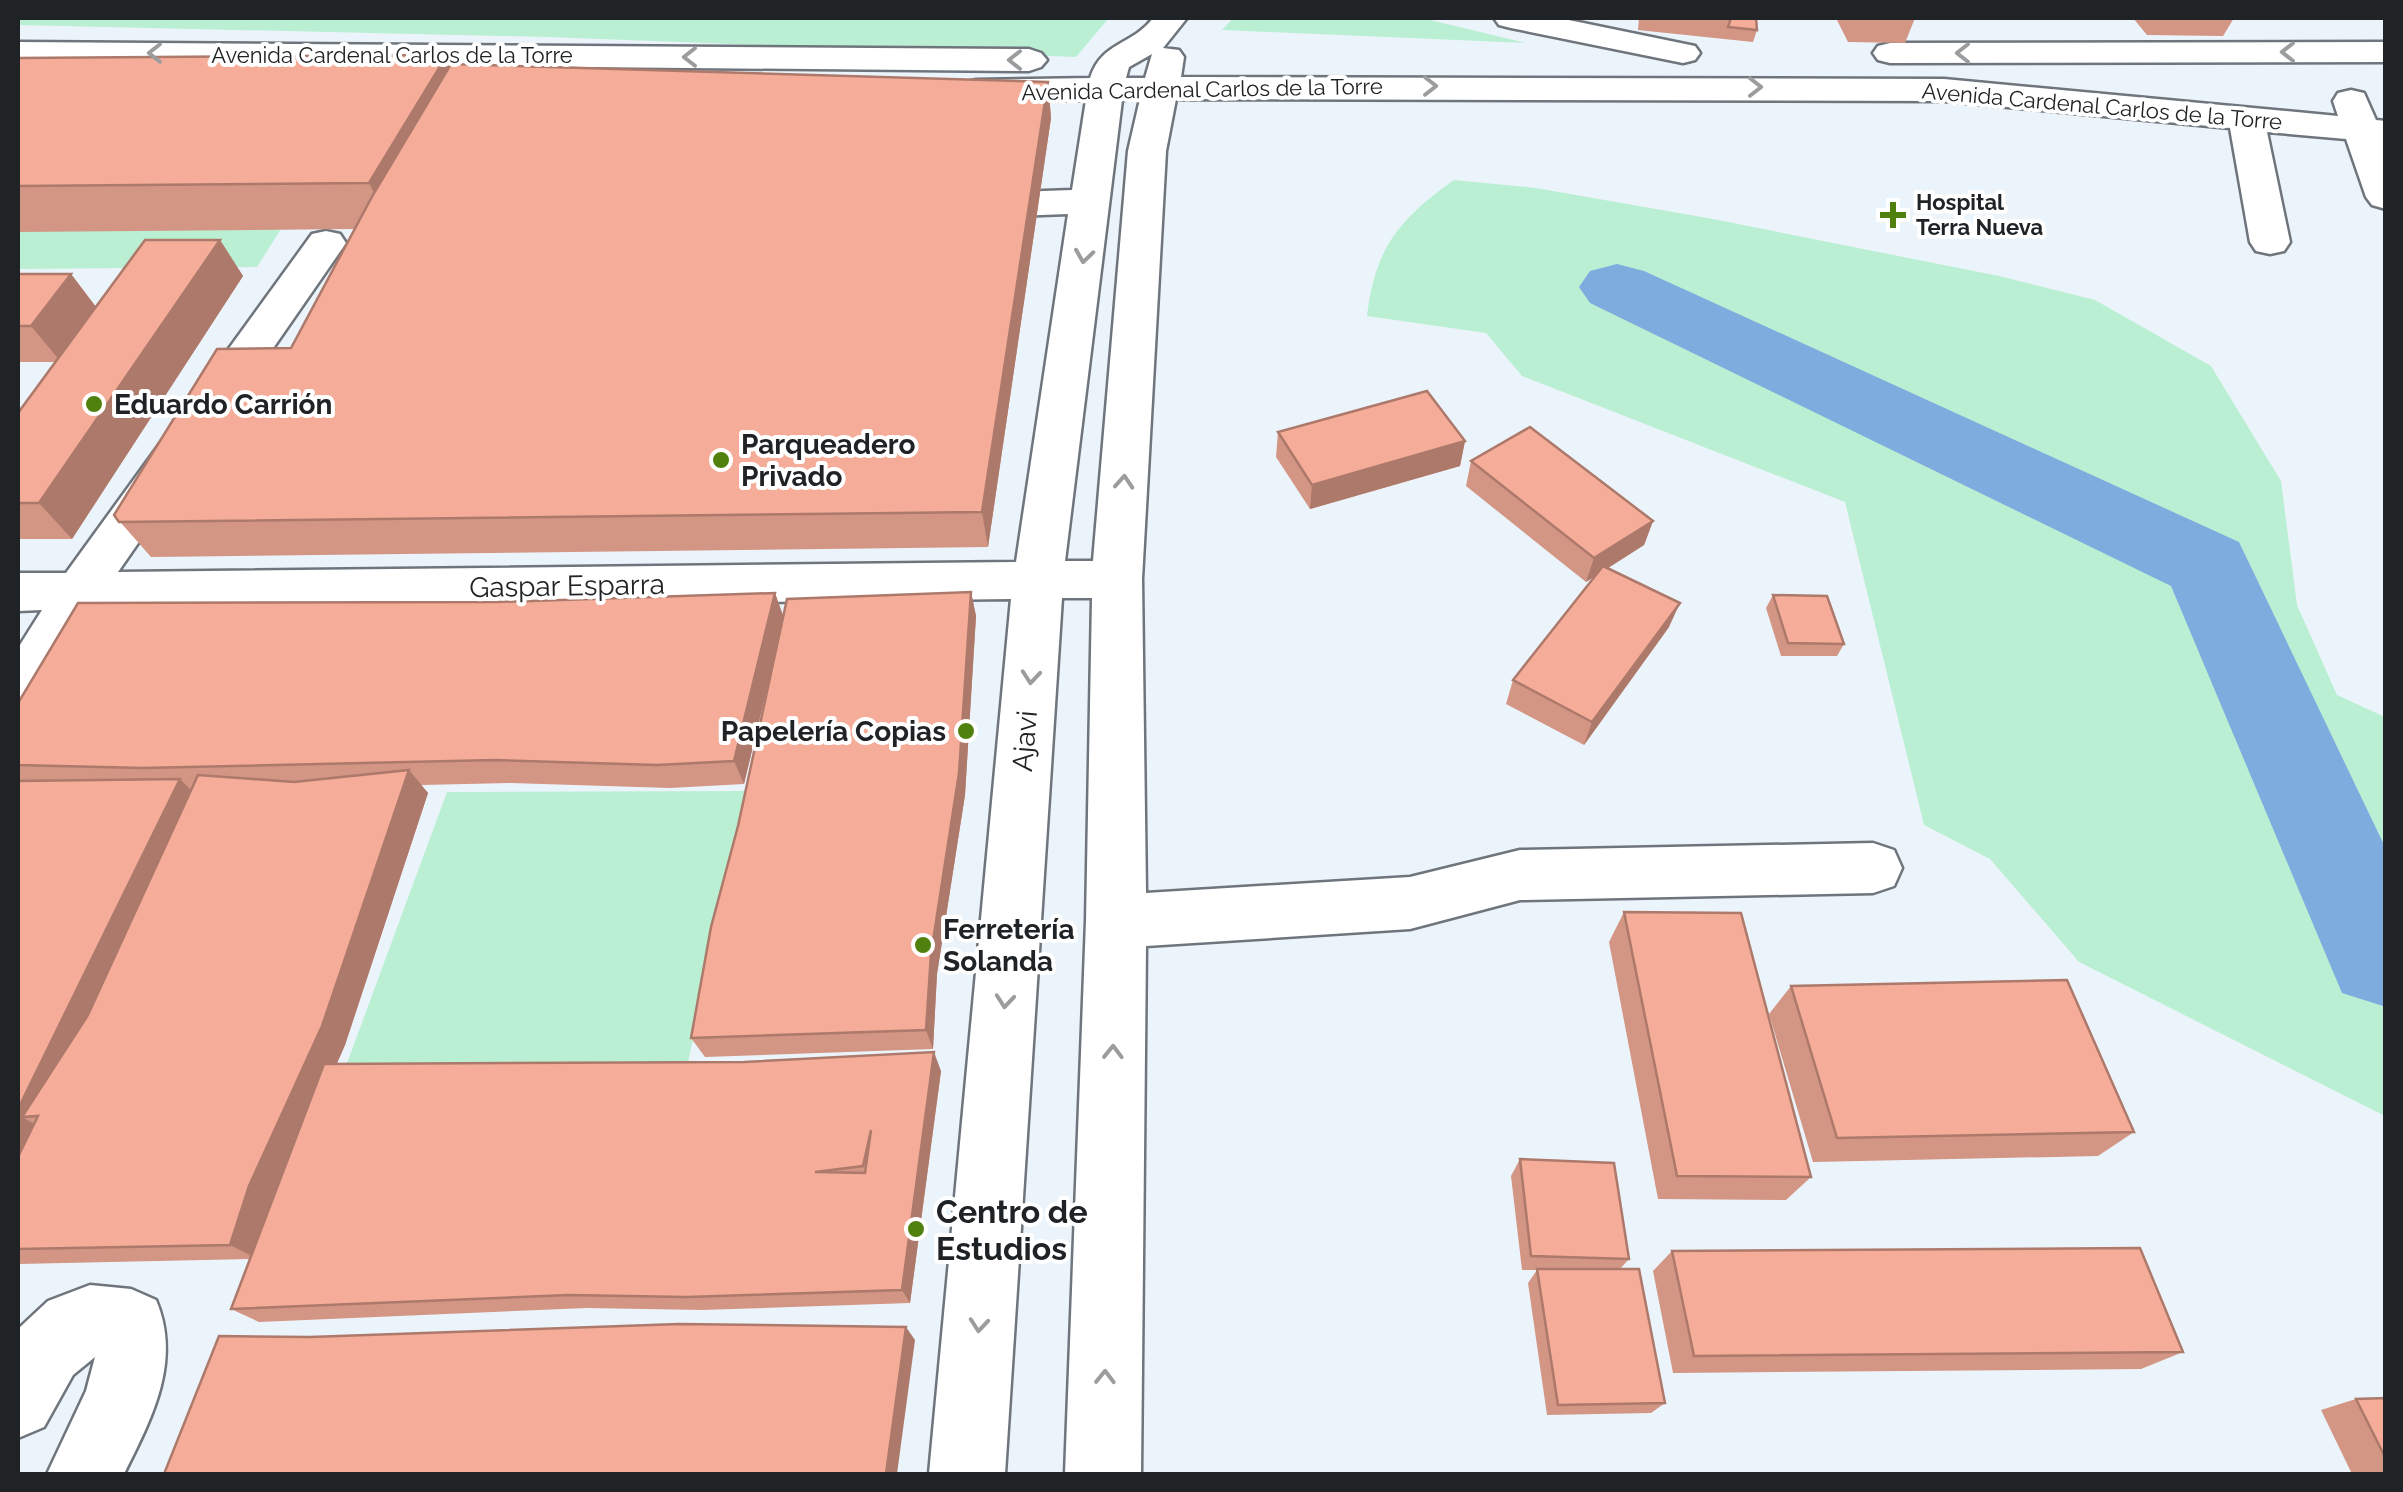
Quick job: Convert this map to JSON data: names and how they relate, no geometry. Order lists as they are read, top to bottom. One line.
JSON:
{"streets":{"street":["Avenida Cardenal Carlos de la Torre","Gaspar Esparra","Ajavi"]},"crossings":[["Avenida Cardenal Carlos de la Torre","Ajavi"],["Gaspar Esparra","Ajavi"]],"places":{"health":["Hospital Terra Nueva"],"other":["Eduardo Carrión","Parqueadero Privado","Papelería Copias","Ferretería Solanda","Centro de Estudios"]}}
